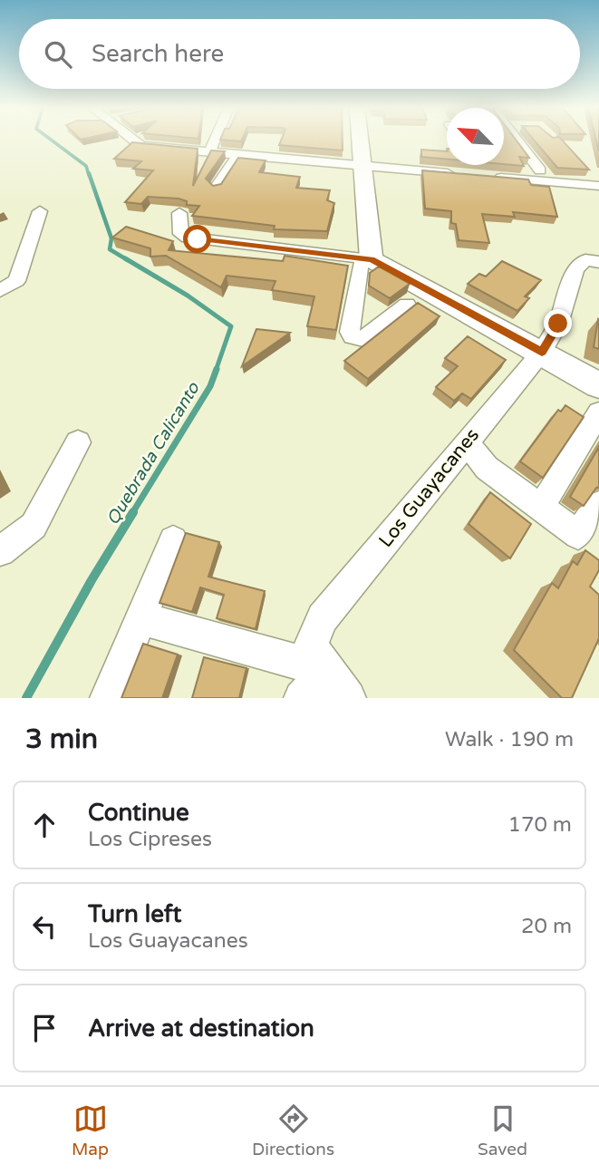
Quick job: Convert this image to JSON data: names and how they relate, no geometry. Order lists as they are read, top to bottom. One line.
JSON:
{"streets":{"street":["Los Guayacanes"]},"water":["Quebrada Calicanto"],"north":"top left","page":{"search":"Search here","heading":["3 min","Walk · 190 m"],"list":[["Continue","Los Cipreses","170 m"],["Turn left","Los Guayacanes","20 m"],"Arrive at destination"],"nav":["Map","Directions","Saved"]}}
